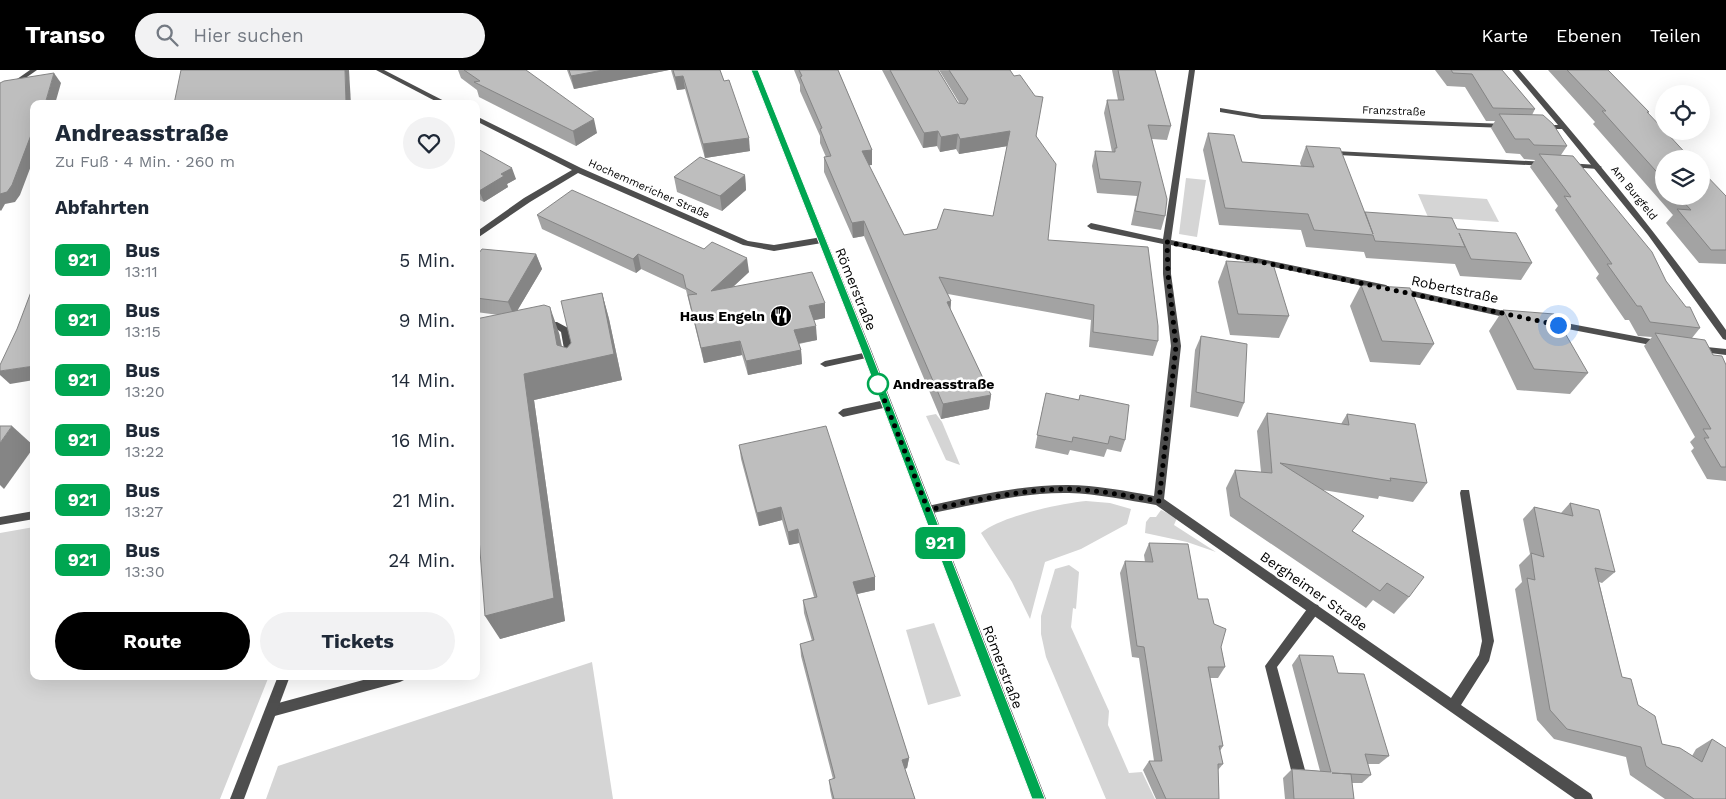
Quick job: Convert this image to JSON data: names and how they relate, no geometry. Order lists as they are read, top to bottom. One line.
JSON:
{"streets":{"street":["Franzstraße","Hochemmericher Straße","Am Burgfeld","Römerstraße","Robertstraße","Bergheimer Straße"]},"crossings":[["Hochemmericher Straße","Römerstraße"],["Römerstraße","Bergheimer Straße"]],"places":{"restaurant":["Haus Engeln"],"other":["Andreasstraße"]},"lines":["bus line 921"],"page":{"header":"Transo","search":"Hier suchen","nav":["Karte","Ebenen","Teilen"],"on_map":"921","heading":[["Andreasstraße","Zu Fuß · 4 Min. · 260 m"],"Abfahrten"],"list":[{"mark":"921","name":"Bus","note":"13:11","value":"5 Min."},{"mark":"921","name":"Bus","note":"13:15","value":"9 Min."},{"mark":"921","name":"Bus","note":"13:20","value":"14 Min."},{"mark":"921","name":"Bus","note":"13:22","value":"16 Min."},{"mark":"921","name":"Bus","note":"13:27","value":"21 Min."},{"mark":"921","name":"Bus","note":"13:30","value":"24 Min."}],"buttons":["Route","Tickets"]}}
